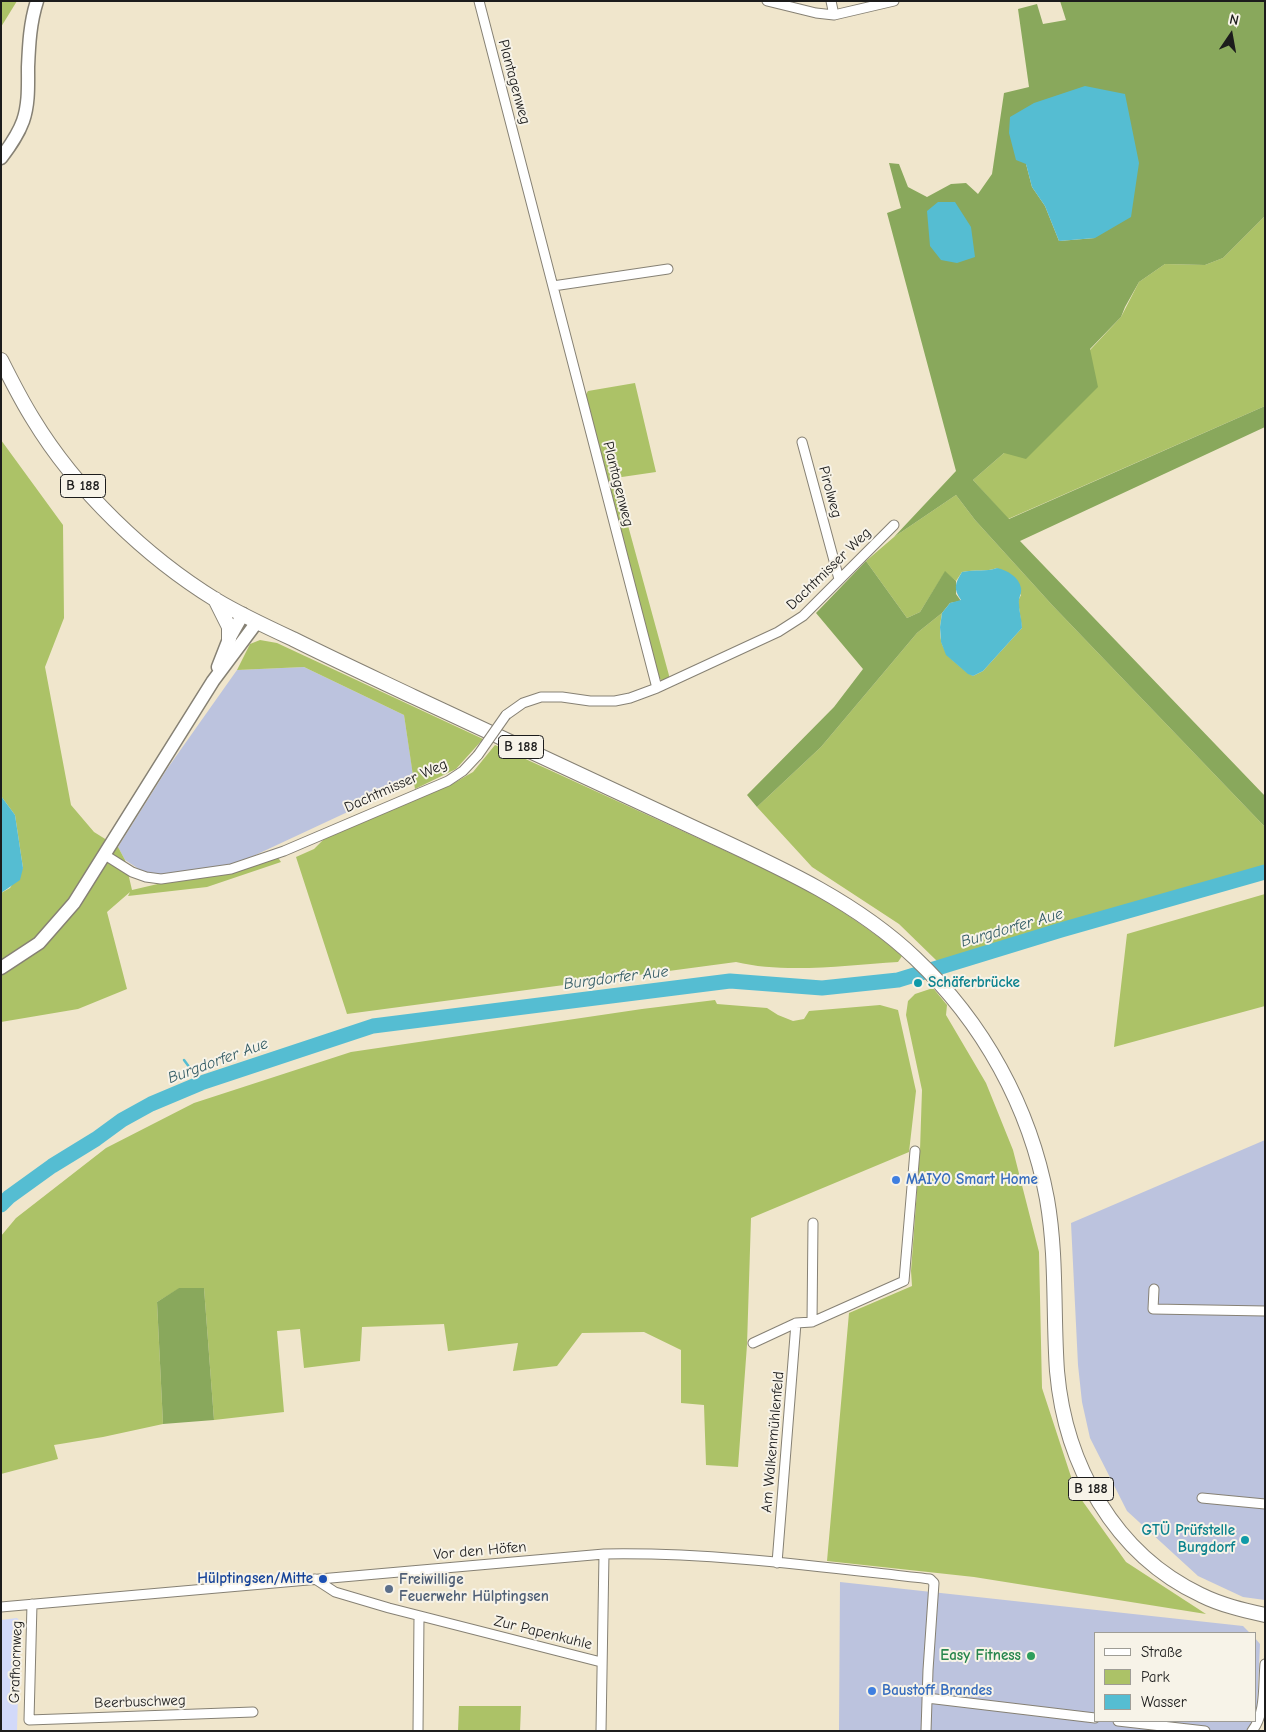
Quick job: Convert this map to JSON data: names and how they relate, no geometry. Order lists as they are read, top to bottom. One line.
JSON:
{"streets":{"main road":["B 188"],"street":["Plantagenweg","Pirolweg","Dachtmisser Weg","Am Walkenmühlenfeld","Vor den Höfen","Zur Papenkuhle","Grafhornweg","Beerbuschweg"]},"crossings":[["Plantagenweg","Dachtmisser Weg"],["Pirolweg","Dachtmisser Weg"],["Am Walkenmühlenfeld","Vor den Höfen"],["Vor den Höfen","Zur Papenkuhle"],["Vor den Höfen","Grafhornweg"],["Grafhornweg","Beerbuschweg"]],"water":["Burgdorfer Aue"],"places":["Schäferbrücke","MAIYO Smart Home","GTÜ Prüfstelle Burgdorf","Hülptingsen/Mitte","Freiwillige Feuerwehr Hülptingsen","Easy Fitness","Baustoff Brandes"],"legend":["Straße","Park","Wasser"],"north":"top"}
